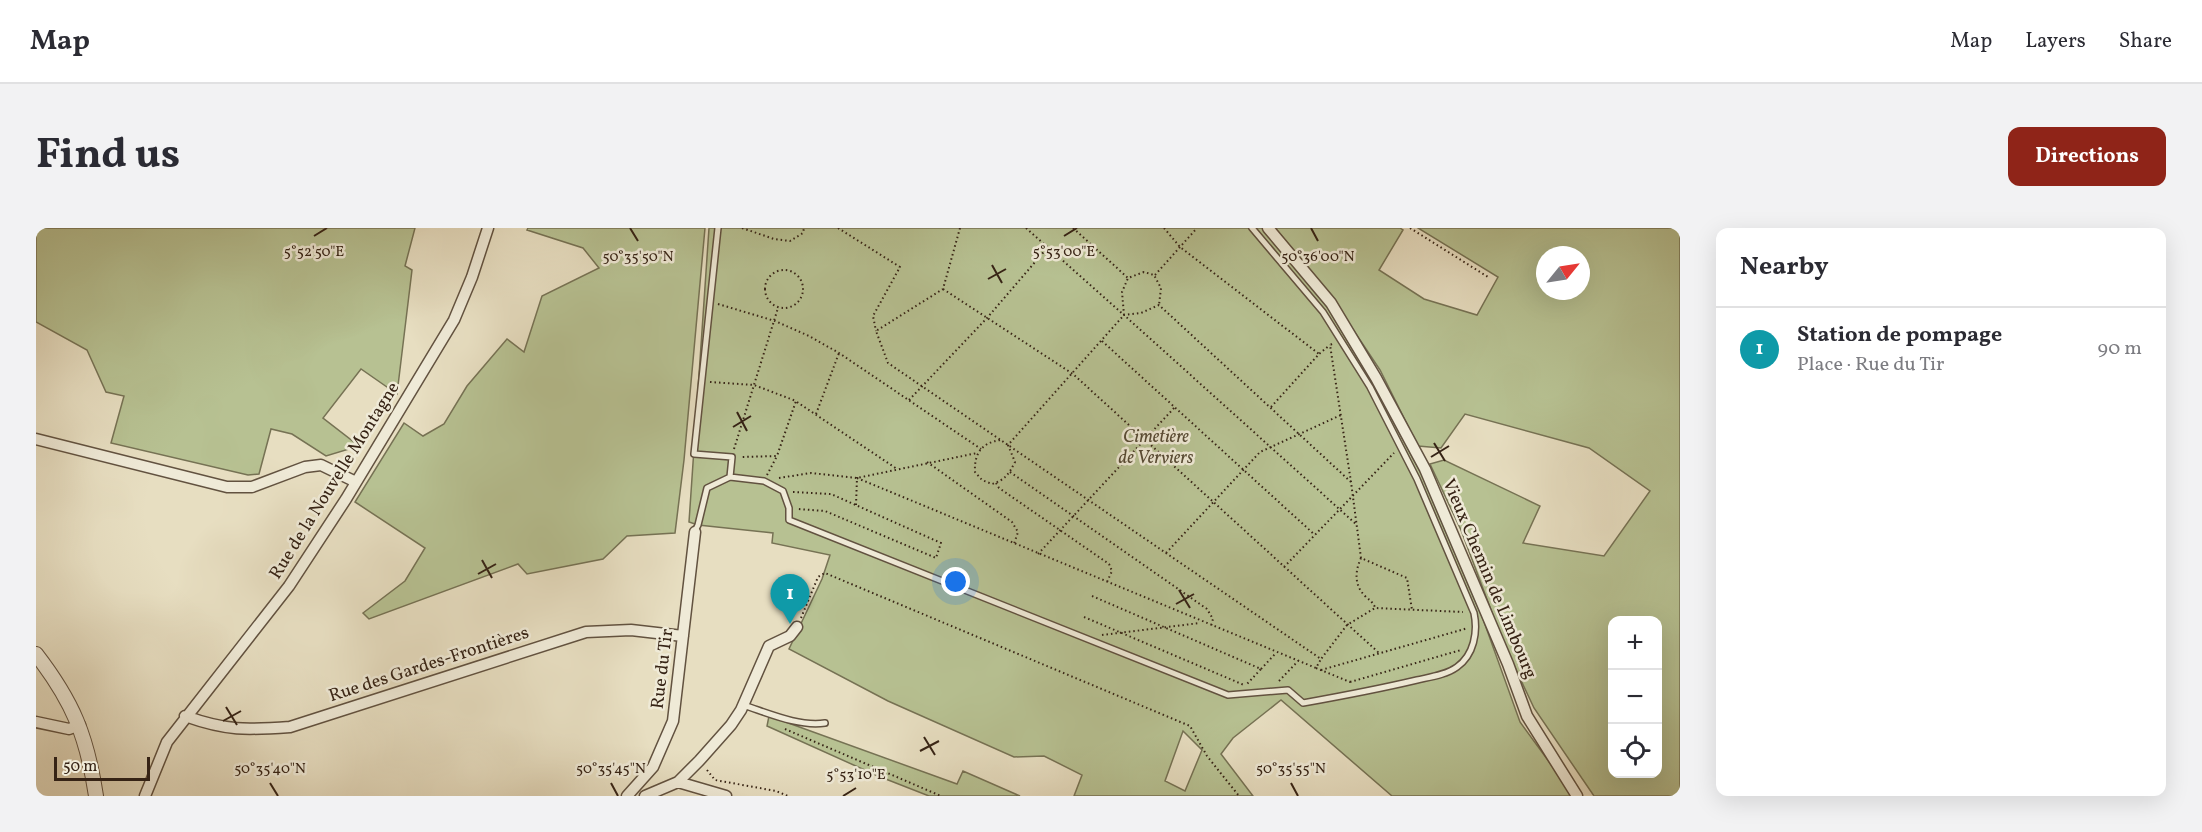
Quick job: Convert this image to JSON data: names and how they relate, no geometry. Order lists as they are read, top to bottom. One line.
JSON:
{"streets":{"street":["Rue de la Nouvelle Montagne","Vieux Chemin de Limbourg","Rue des Gardes-Frontières","Rue du Tir"]},"crossings":[["Rue de la Nouvelle Montagne","Rue des Gardes-Frontières"],["Rue des Gardes-Frontières","Rue du Tir"]],"parks":["Cimetière de Verviers"],"scale_bar":"50 m","north":"top right","page":{"header":"Map","nav":["Map","Layers","Share"],"title":"Find us","buttons":"Directions","heading":"Nearby","list":[{"mark":"1","name":"Station de pompage","note":"Place · Rue du Tir","value":"90 m"}],"pins":"1","map_buttons":["+","−"],"scale":"50 m"},"coordinates":["5°52'50\"E","5°53'00\"E","50°35'50\"N","50°36'00\"N","50°35'40\"N","50°35'45\"N","50°35'55\"N","5°53'10\"E"]}
